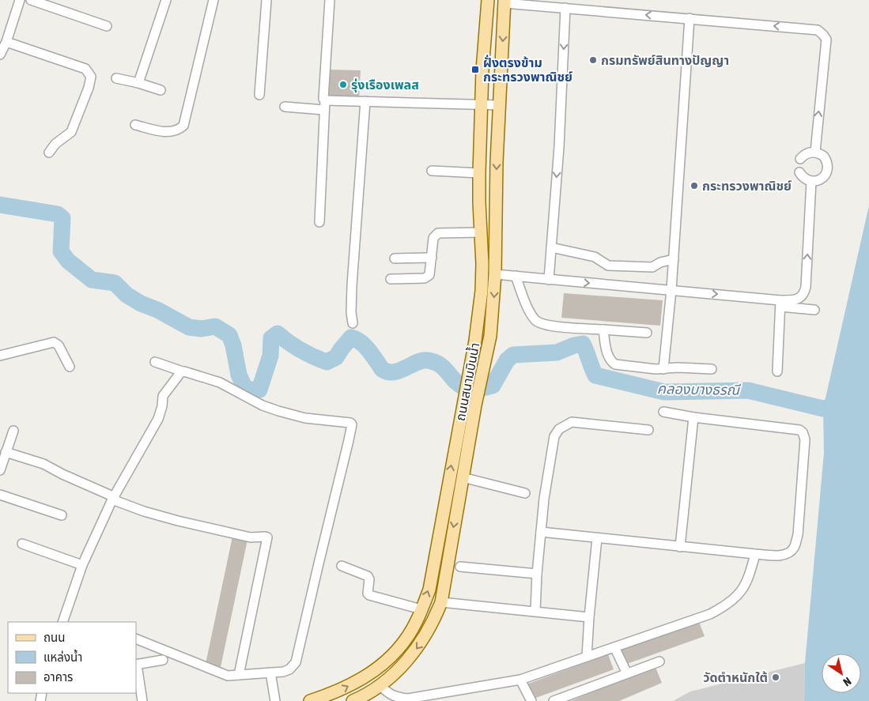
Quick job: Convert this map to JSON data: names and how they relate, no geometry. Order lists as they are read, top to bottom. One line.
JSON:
{"streets":{"main road":["ถนนสนามบินน้ำ"]},"water":["คลองบางธรณี"],"places":{"other":["กรมทรัพย์สินทางปัญญา","รุ่งเรืองเพลส","กระทรวงพาณิชย์","วัดตำหนักใต้"],"transit":["ฝั่งตรงข้าม กระทรวงพาณิชย์"]},"legend":["ถนน","แหล่งน้ำ","อาคาร"],"north":"bottom right"}
